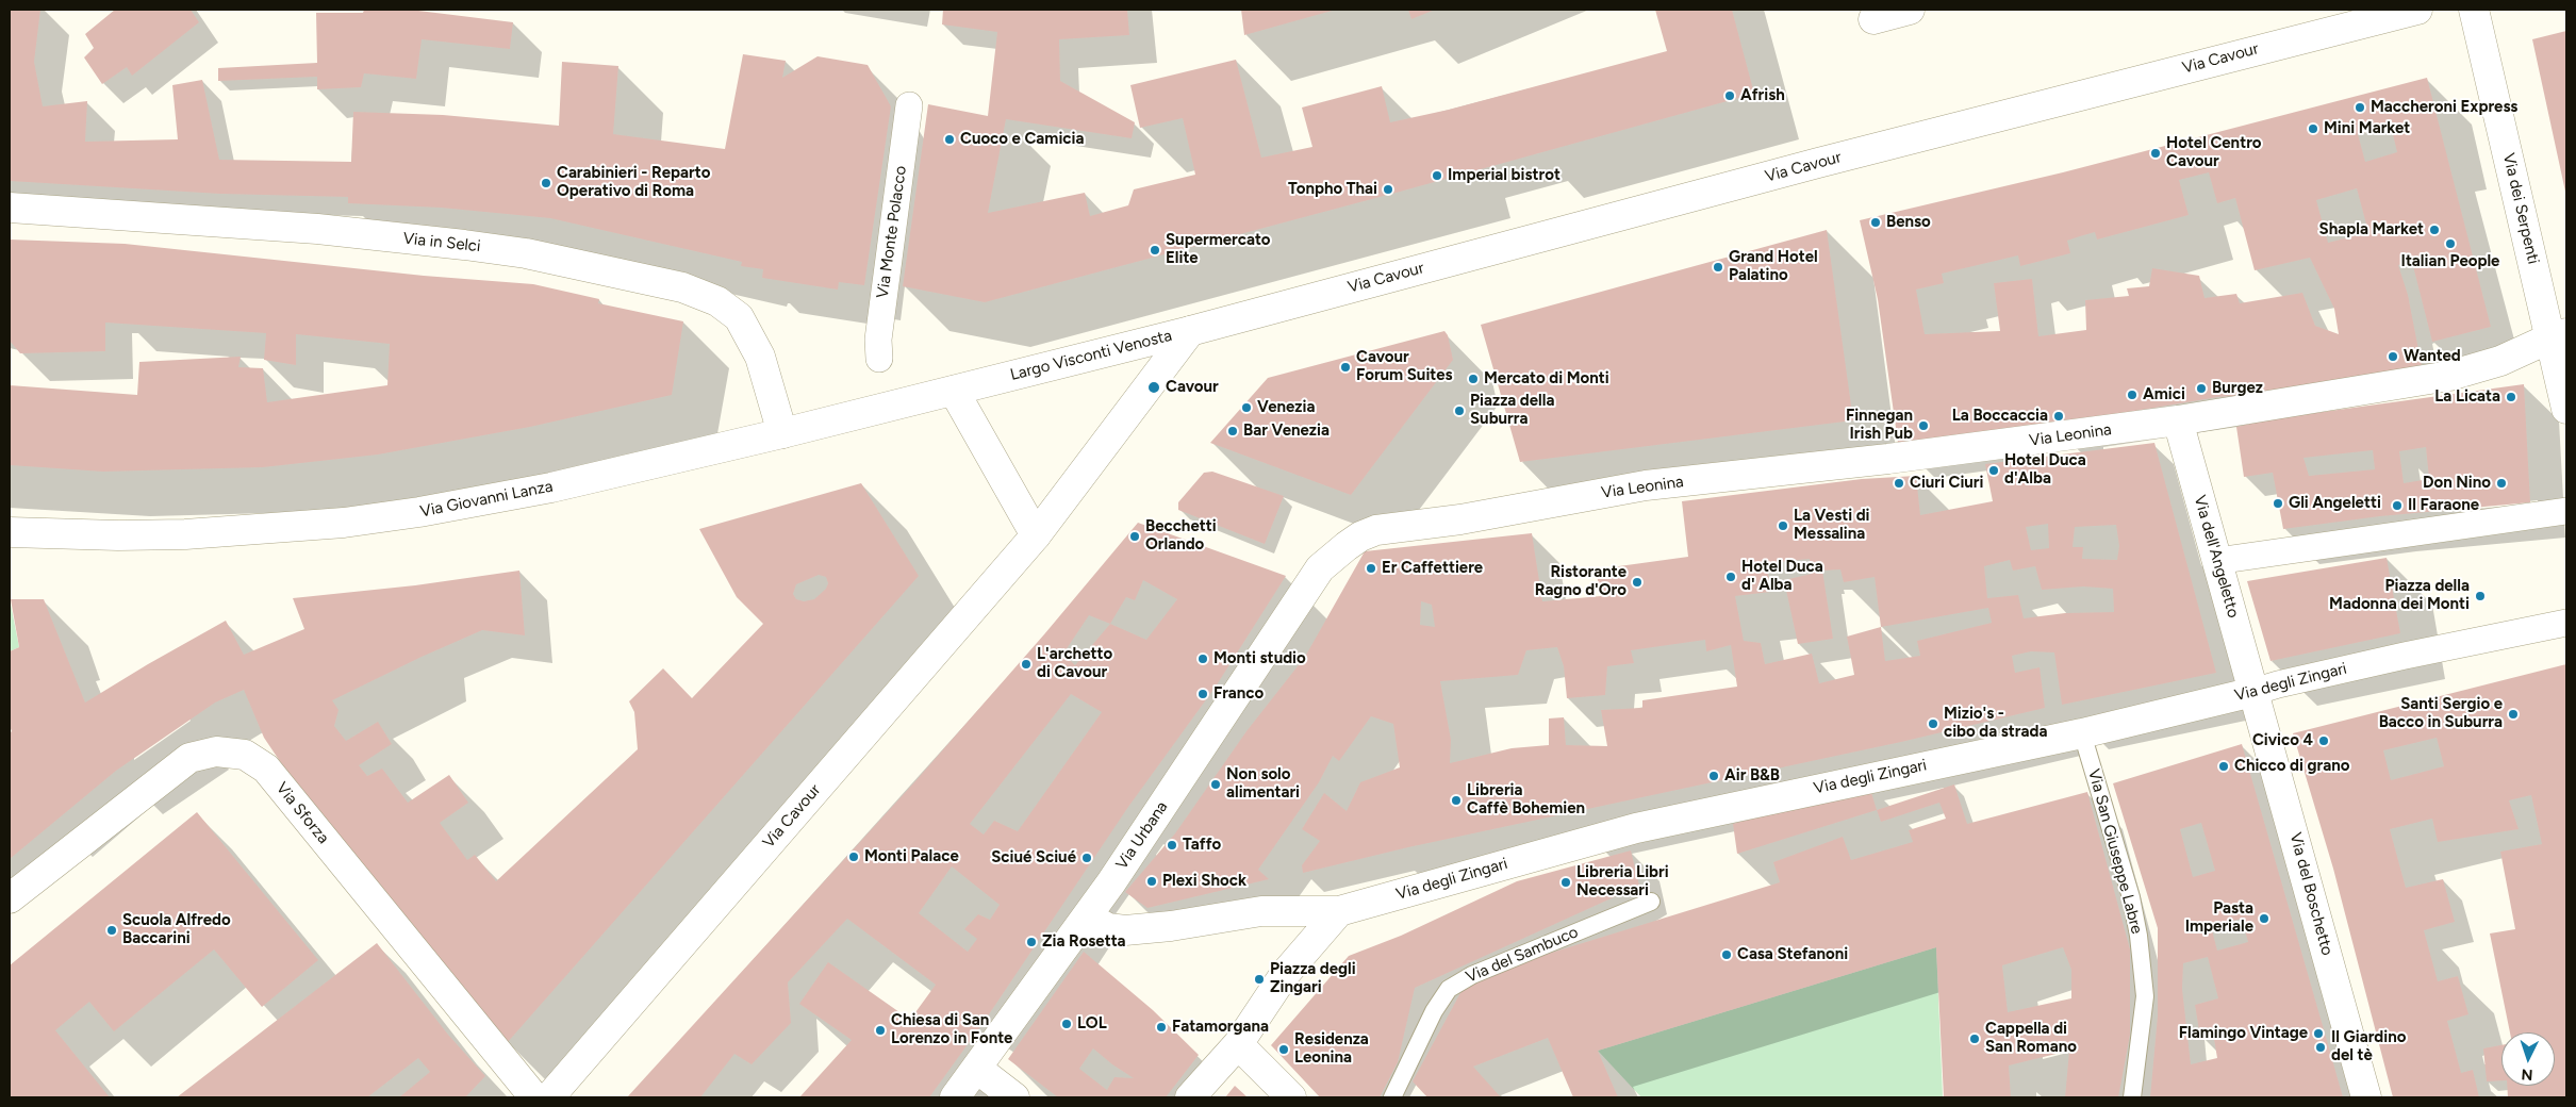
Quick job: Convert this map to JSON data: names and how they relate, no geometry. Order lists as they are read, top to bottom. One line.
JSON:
{"streets":{"street":["Via Cavour","Via dei Serpenti","Via Monte Polacco","Via in Selci","Largo Visconti Venosta","Via Leonina","Via Giovanni Lanza","Via dell'Angeletto","Via degli Zingari","Via Sforza","Via Urbana","Via del Boschetto"],"lane":["Via San Giuseppe Labre","Via del Sambuco"]},"crossings":[["Via Cavour","Largo Visconti Venosta"],["Via dei Serpenti","Via Leonina"],["Via in Selci","Via Giovanni Lanza"],["Largo Visconti Venosta","Via Giovanni Lanza"],["Via Leonina","Via dell'Angeletto"],["Via Leonina","Via Urbana"],["Via dell'Angeletto","Via degli Zingari"],["Via dell'Angeletto","Via del Boschetto"],["Via degli Zingari","Via San Giuseppe Labre"],["Via degli Zingari","Via del Boschetto"]],"places":["Afrish","Maccheroni Express","Mini Market","Cuoco e Camicia","Hotel Centro Cavour","Imperial bistrot","Carabinieri - Reparto Operativo di Roma","Tonpho Thai","Benso","Shapla Market","Italian People","Supermercato Elite","Grand Hotel Palatino","Wanted","Cavour Forum Suites","Mercato di Monti","Cavour","Burgez","Amici","La Licata","Venezia","Piazza della Suburra","La Boccaccia","Finnegan Irish Pub","Bar Venezia","Hotel Duca d'Alba","Ciuri Ciuri","Don Nino","Gli Angeletti","Il Faraone","La Vesti di Messalina","Becchetti Orlando","Er Caffettiere","Hotel Duca d' Alba","Ristorante Ragno d'Oro","Piazza della Madonna dei Monti","Monti studio","L'archetto di Cavour","Franco","Santi Sergio e Bacco in Suburra","Mizio's - cibo da strada","Civico 4","Chicco di grano","Air B&B","Non solo alimentari","Libreria Caffè Bohemien","Taffo","Monti Palace","Sciué Sciué","Plexi Shock","Libreria Libri Necessari","Pasta Imperiale","Scuola Alfredo Baccarini","Zia Rosetta","Casa Stefanoni","Piazza degli Zingari","LOL","Fatamorgana","Chiesa di San Lorenzo in Fonte","Flamingo Vintage","Cappella di San Romano","Il Giardino del tè","Residenza Leonina"],"north":"bottom"}
